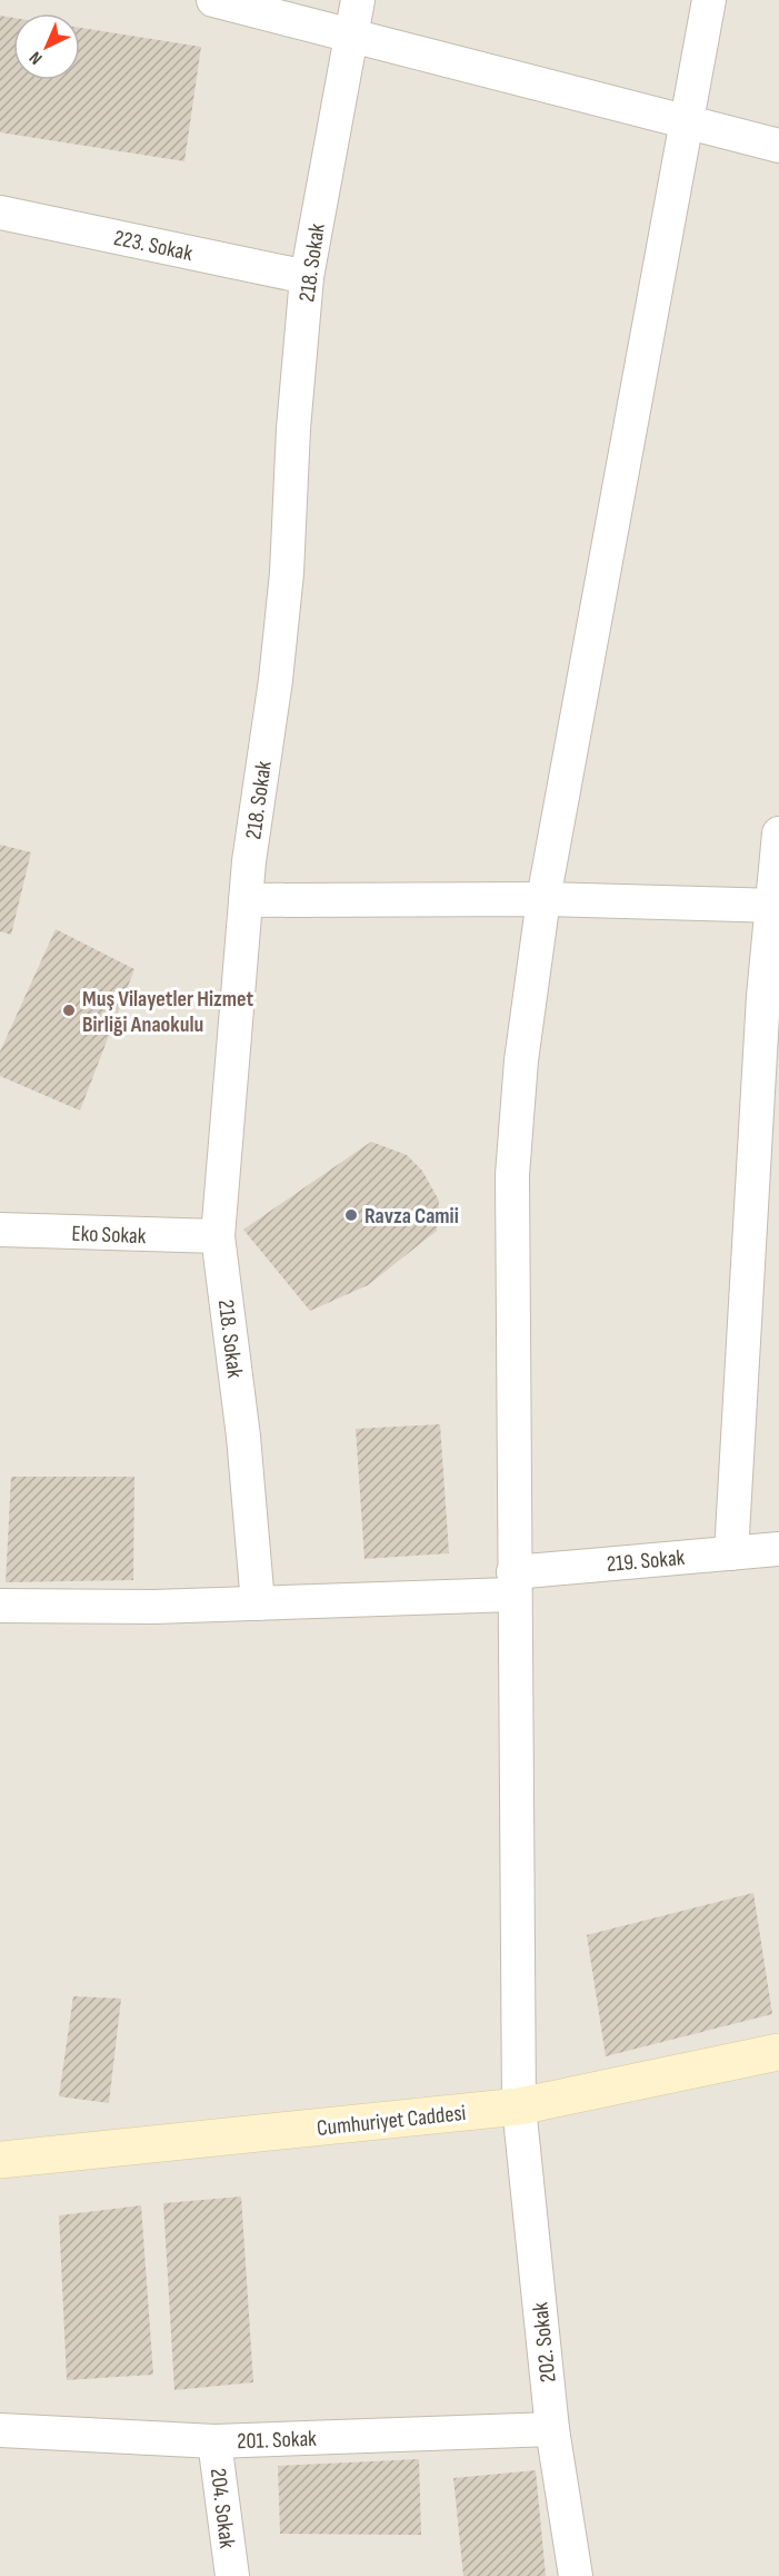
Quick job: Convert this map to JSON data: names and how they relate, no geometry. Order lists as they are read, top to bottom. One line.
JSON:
{"streets":{"street":["223. Sokak","218. Sokak","Eko Sokak","219. Sokak","Cumhuriyet Caddesi","202. Sokak","201. Sokak","204. Sokak"]},"crossings":[["223. Sokak","218. Sokak"],["218. Sokak","Eko Sokak"],["218. Sokak","219. Sokak"],["219. Sokak","202. Sokak"],["Cumhuriyet Caddesi","202. Sokak"],["202. Sokak","201. Sokak"],["201. Sokak","204. Sokak"]],"places":["Muş Vilayetler Hizmet Birliği Anaokulu","Ravza Camii"],"north":"bottom left"}
